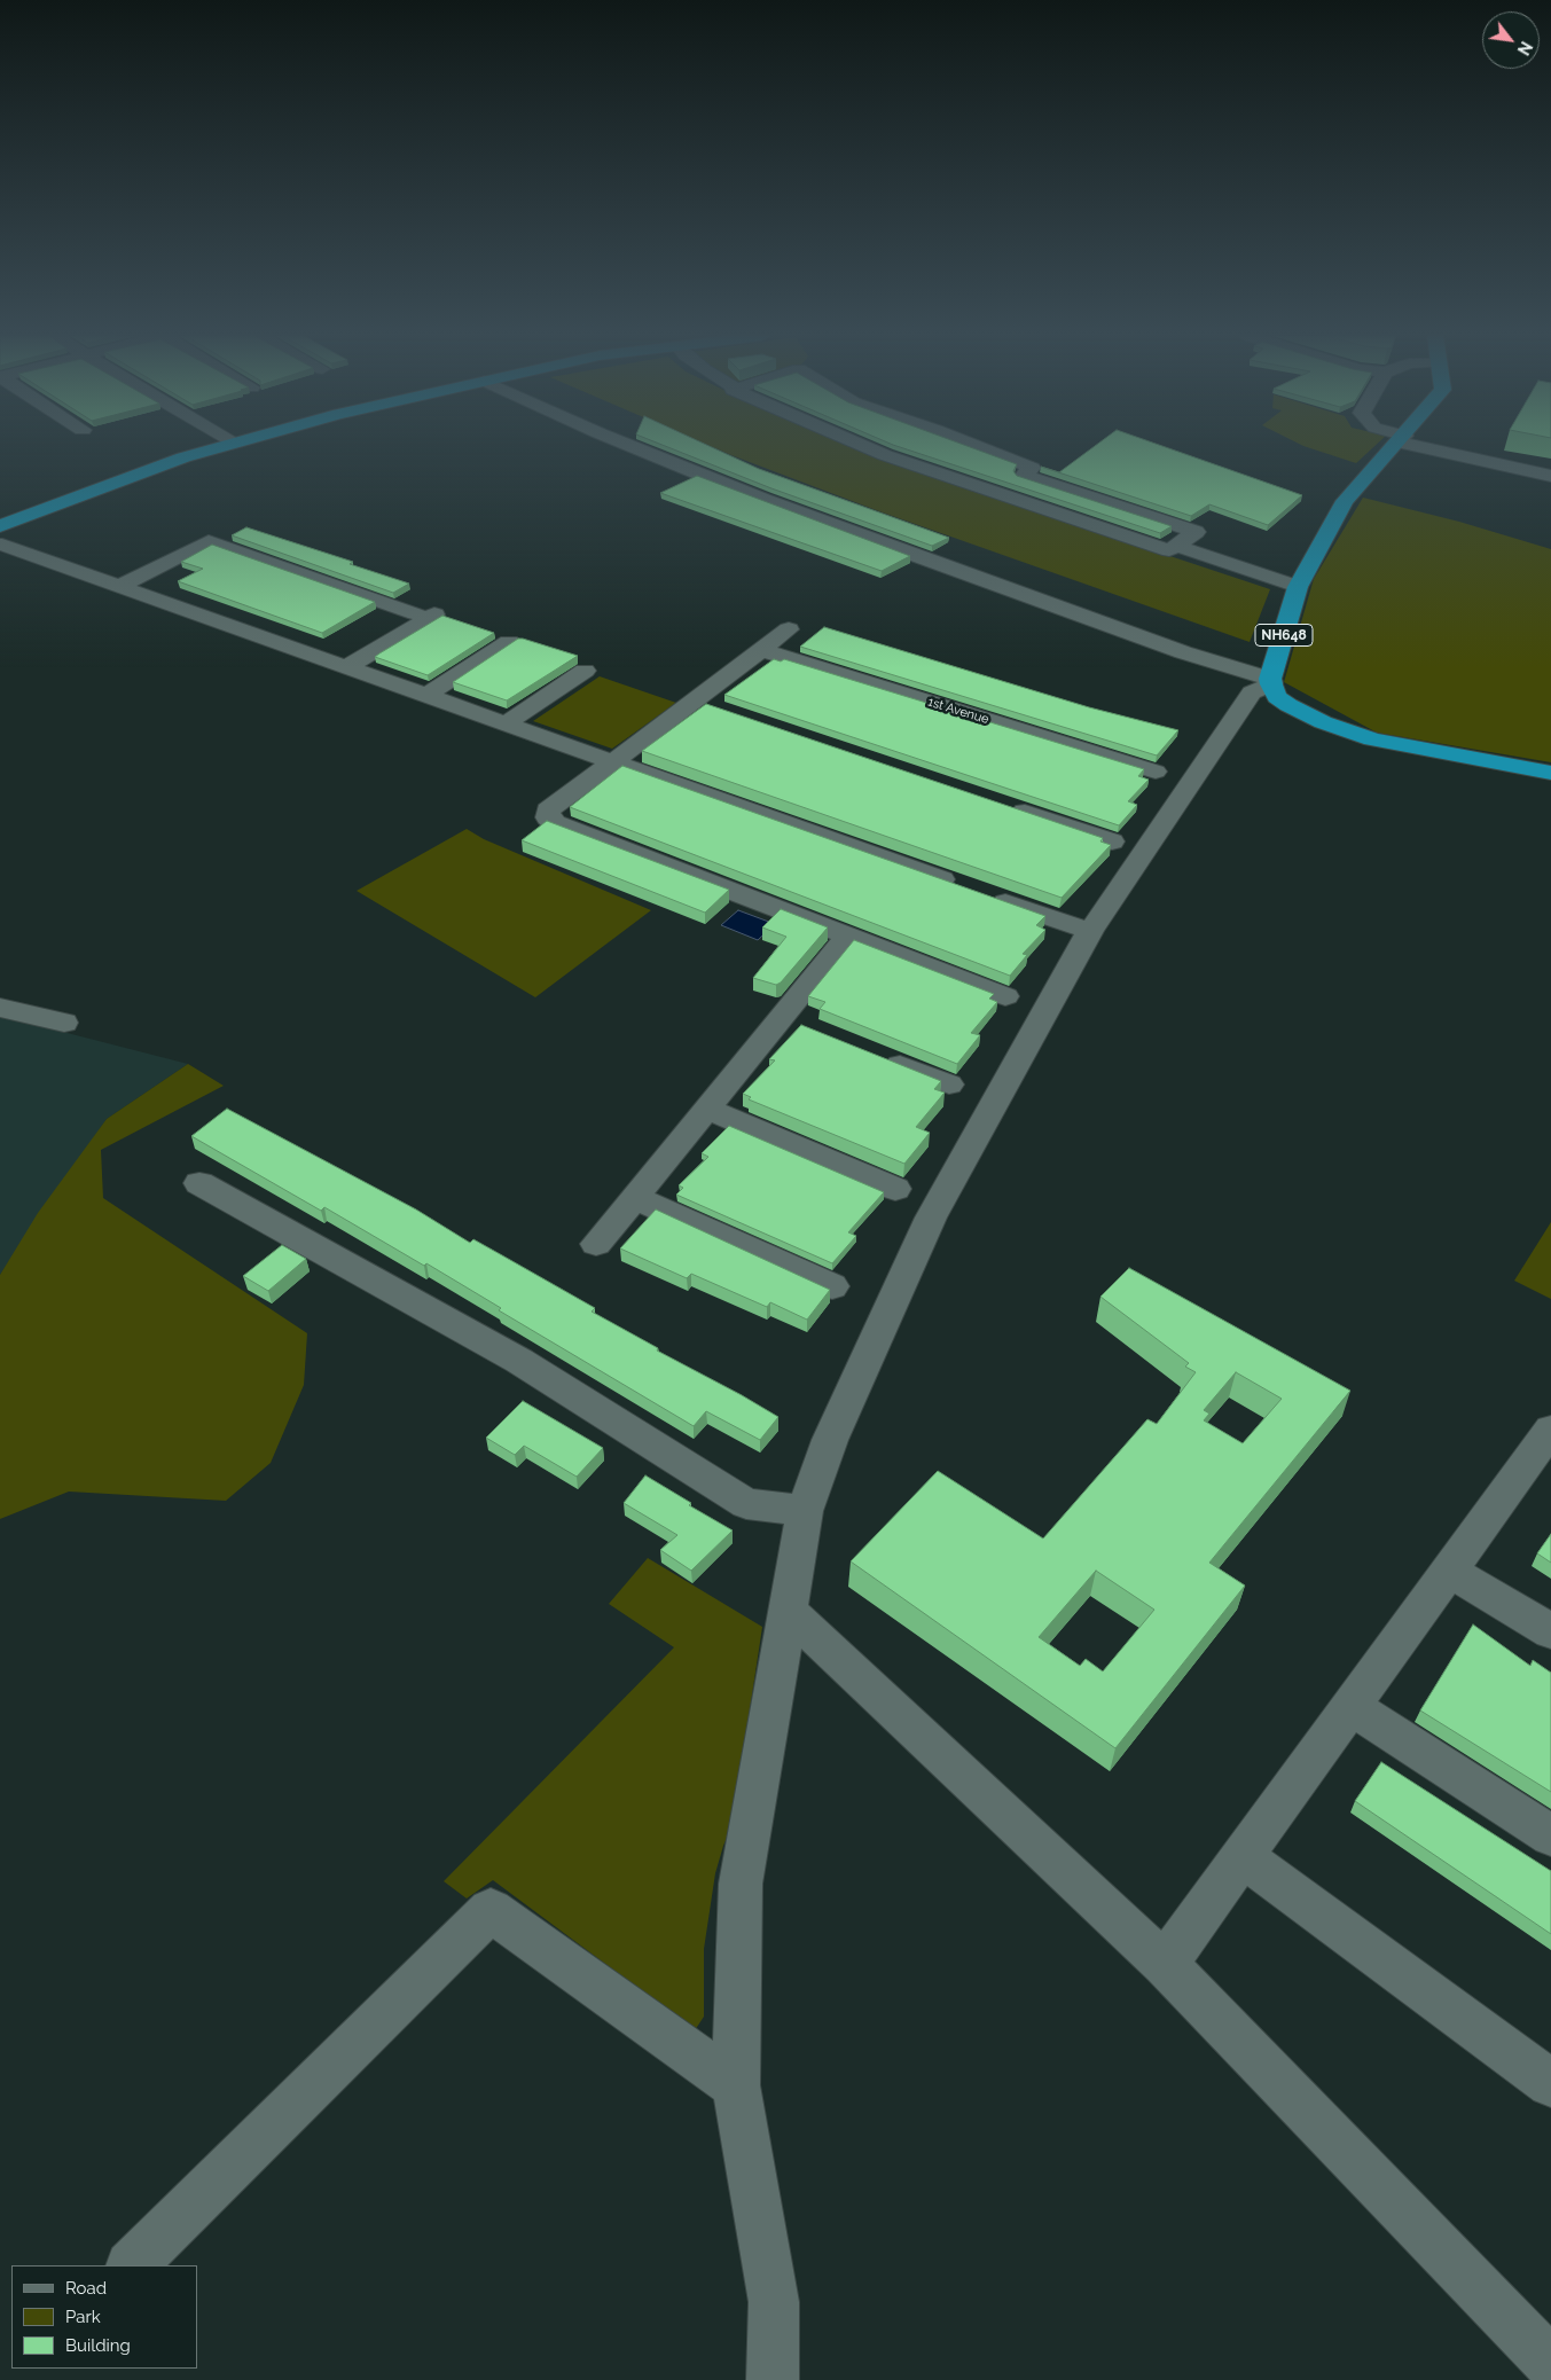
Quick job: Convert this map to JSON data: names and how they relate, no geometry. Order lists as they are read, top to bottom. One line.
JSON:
{"streets":{"highway":["NH648"],"street":["1st Avenue"]},"legend":["Road","Park","Building"],"north":"bottom right"}
